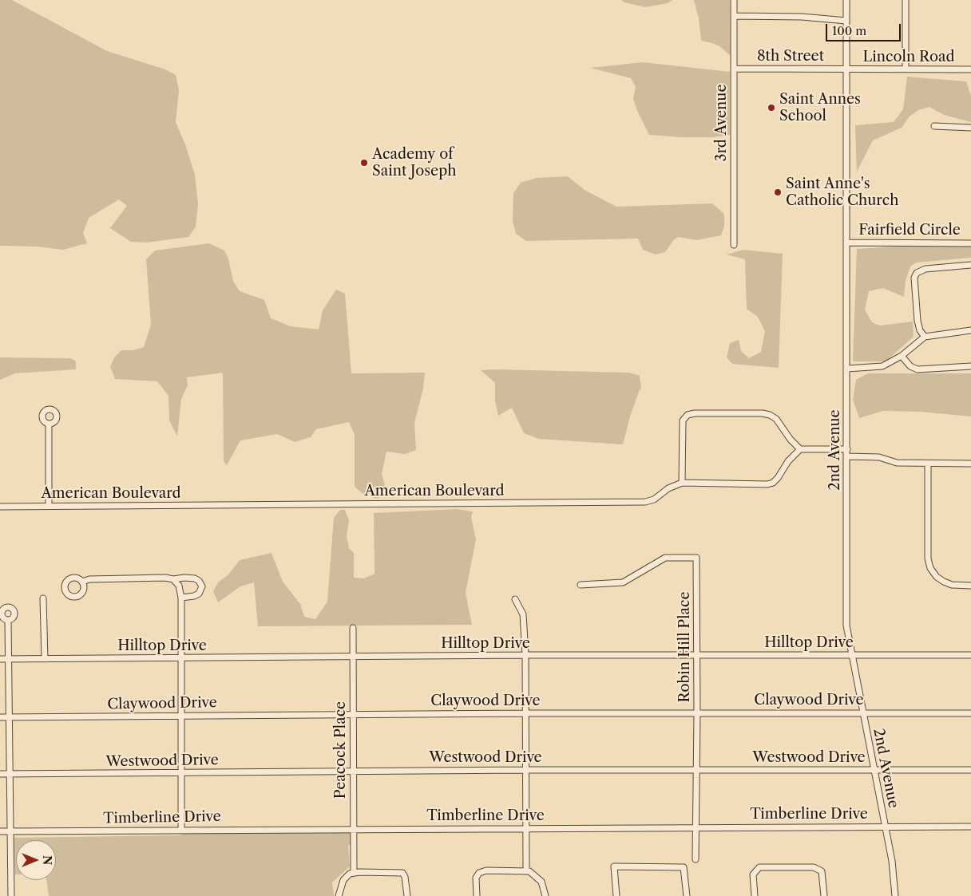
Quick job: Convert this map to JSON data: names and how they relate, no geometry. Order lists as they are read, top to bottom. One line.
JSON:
{"streets":{"street":["8th Street","Lincoln Road","3rd Avenue","Fairfield Circle","2nd Avenue","American Boulevard","Hilltop Drive","Robin Hill Place","Claywood Drive","Peacock Place","Westwood Drive","Timberline Drive"]},"crossings":[["8th Street","Lincoln Road"],["8th Street","3rd Avenue"],["8th Street","2nd Avenue"],["Lincoln Road","2nd Avenue"],["Fairfield Circle","2nd Avenue"],["2nd Avenue","Hilltop Drive"],["2nd Avenue","Claywood Drive"],["2nd Avenue","Westwood Drive"],["2nd Avenue","Timberline Drive"],["Hilltop Drive","Robin Hill Place"],["Hilltop Drive","Peacock Place"],["Robin Hill Place","Claywood Drive"],["Robin Hill Place","Westwood Drive"],["Robin Hill Place","Timberline Drive"],["Claywood Drive","Peacock Place"],["Peacock Place","Westwood Drive"],["Peacock Place","Timberline Drive"]],"places":["Saint Annes School","Academy of Saint Joseph","Saint Anne's Catholic Church"],"scale_bar":"100 m","north":"right"}
